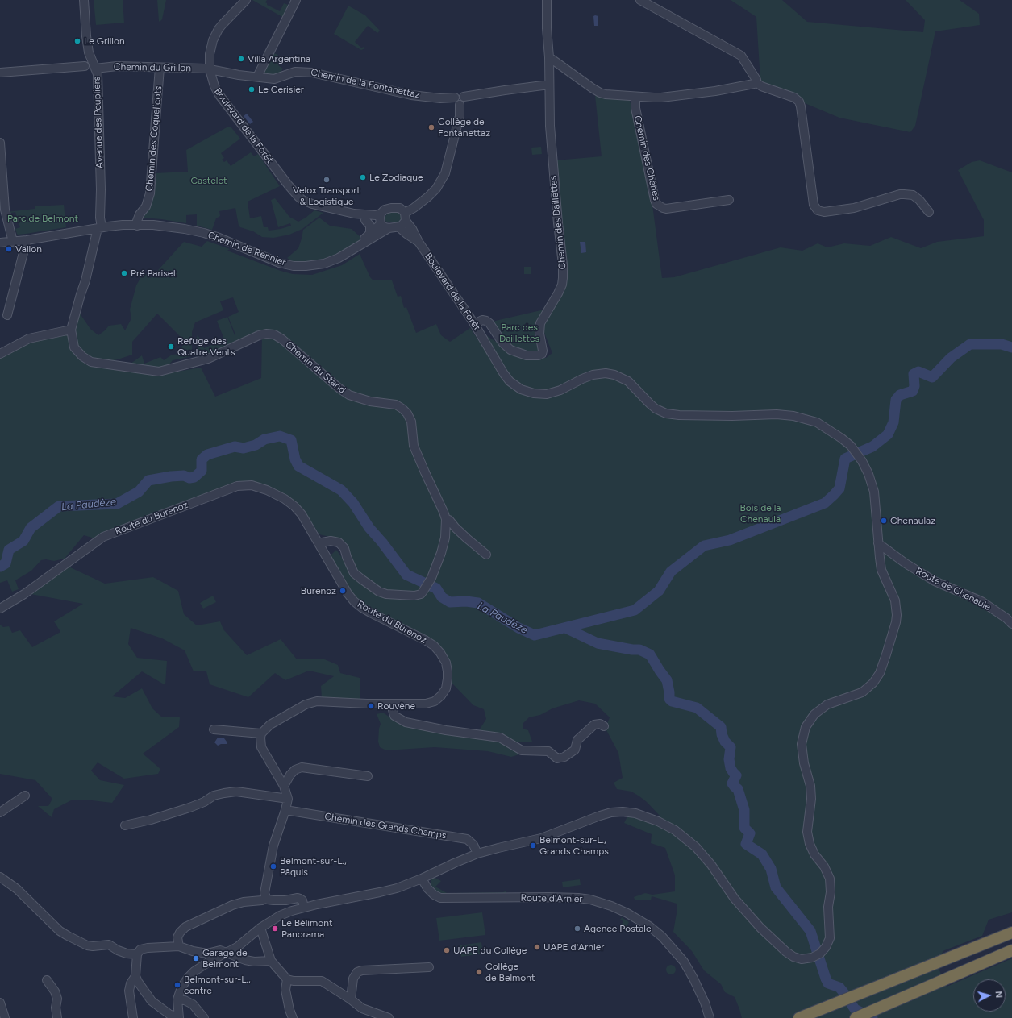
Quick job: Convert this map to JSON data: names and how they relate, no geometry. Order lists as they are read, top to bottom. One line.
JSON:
{"streets":{"street":["Chemin du Grillon","Chemin de la Fontanettaz","Avenue des Peupliers","Boulevard de la Forêt","Chemin des Coquelicots","Chemin des Chênes","Chemin des Daillettes","Chemin de Rennier","Chemin du Stand","Route du Burenoz","Route de Chenaule","Chemin des Grands Champs","Route d'Arnier"]},"crossings":[["Chemin du Grillon","Chemin de la Fontanettaz"],["Chemin du Grillon","Avenue des Peupliers"],["Chemin du Grillon","Boulevard de la Forêt"],["Chemin du Grillon","Chemin des Coquelicots"],["Avenue des Peupliers","Chemin de Rennier"],["Avenue des Peupliers","Chemin du Stand"],["Boulevard de la Forêt","Chemin des Daillettes"],["Boulevard de la Forêt","Chemin de Rennier"],["Boulevard de la Forêt","Route de Chenaule"],["Boulevard de la Forêt","Chemin des Grands Champs"],["Chemin des Coquelicots","Chemin de Rennier"],["Chemin de Rennier","Chemin du Stand"],["Chemin du Stand","Route du Burenoz"]],"water":["La Paudèze"],"parks":["Castelet","Parc de Belmont","Parc des Daillettes","Bois de la Chenaula"],"places":["Le Grillon","Villa Argentina","Le Cerisier","Collège de Fontanettaz","Le Zodiaque","Velox Transport & Logistique","Vallon","Pré Pariset","Refuge des Quatre Vents","Chenaulaz","Burenoz","Rouvène","Belmont-sur-L., Grands Champs","Belmont-sur-L., Pâquis","Le Bélimont Panorama","Agence Postale","UAPE d'Arnier","UAPE du Collège","Garage de Belmont","Collège de Belmont","Belmont-sur-L., centre"],"north":"right"}
